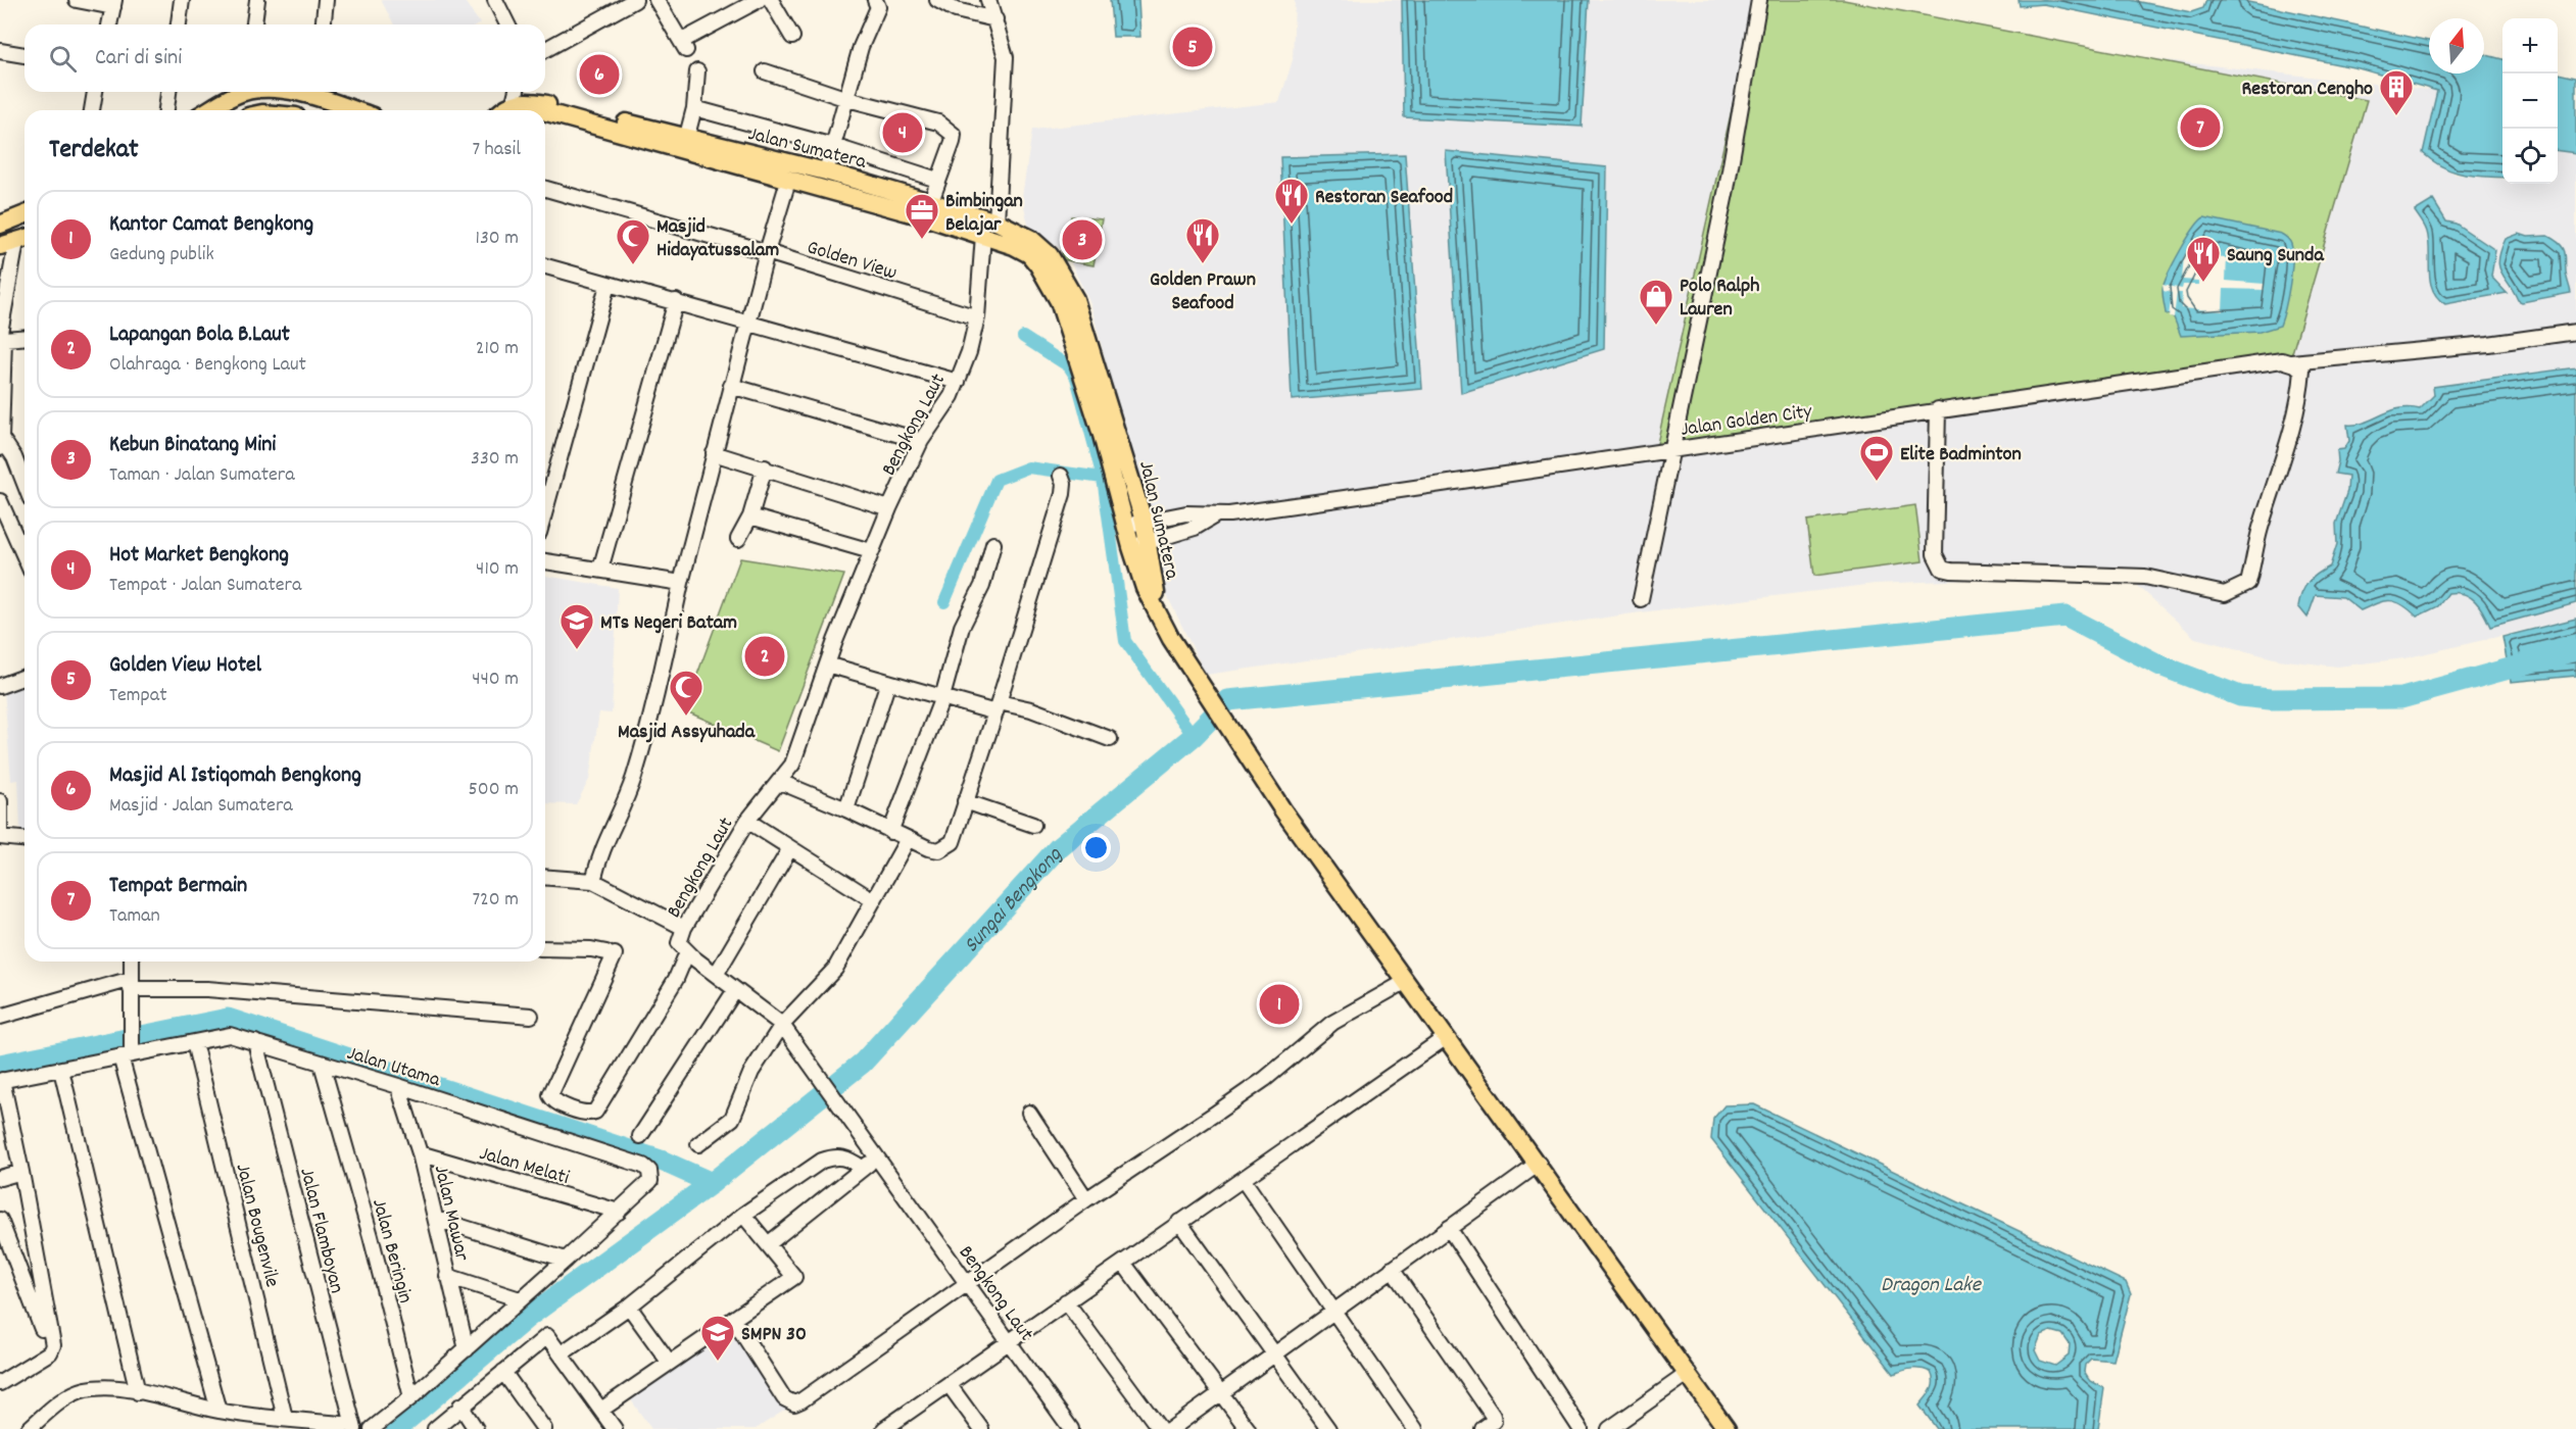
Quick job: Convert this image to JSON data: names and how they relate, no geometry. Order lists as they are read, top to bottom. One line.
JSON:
{"streets":{"main road":["Jalan Sumatera"],"street":["Golden View","Jalan Golden City","Bengkong Laut","Jalan Utama","Jalan Melati","Jalan Mawar","Jalan Bougenvile","Jalan Flamboyan","Jalan Beringin"]},"crossings":[["Jalan Sumatera","Jalan Golden City"],["Jalan Sumatera","Bengkong Laut"],["Golden View","Bengkong Laut"],["Jalan Utama","Jalan Melati"],["Jalan Utama","Jalan Mawar"],["Jalan Utama","Jalan Bougenvile"],["Jalan Utama","Jalan Flamboyan"],["Jalan Utama","Jalan Beringin"],["Jalan Melati","Jalan Mawar"]],"water":["Sungai Bengkong","Dragon Lake"],"places":{"building":["Restoran Cengho"],"restaurant":["Restoran Seafood","Golden Prawn Seafood","Saung Sunda"],"office":["Bimbingan Belajar"],"mosque":["Masjid Hidayatussalam","Masjid Assyuhada"],"shop":["Polo Ralph Lauren"],"sports":["Elite Badminton"],"school or university":["MTs Negeri Batam","SMPN 30"]},"north":"top","page":{"map_buttons":["+","−"],"pins":["5","6","7","4","3","2","1"],"search":"Cari di sini","heading":["Terdekat","7 hasil"],"list":[{"mark":"1","name":"Kantor Camat Bengkong","note":"Gedung publik","value":"130 m"},{"mark":"2","name":"Lapangan Bola B.Laut","note":"Olahraga · Bengkong Laut","value":"210 m"},{"mark":"3","name":"Kebun Binatang Mini","note":"Taman · Jalan Sumatera","value":"330 m"},{"mark":"4","name":"Hot Market Bengkong","note":"Tempat · Jalan Sumatera","value":"410 m"},{"mark":"5","name":"Golden View Hotel","note":"Tempat","value":"440 m"},{"mark":"6","name":"Masjid Al Istiqomah Bengkong","note":"Masjid · Jalan Sumatera","value":"500 m"},{"mark":"7","name":"Tempat Bermain","note":"Taman","value":"720 m"}]}}
